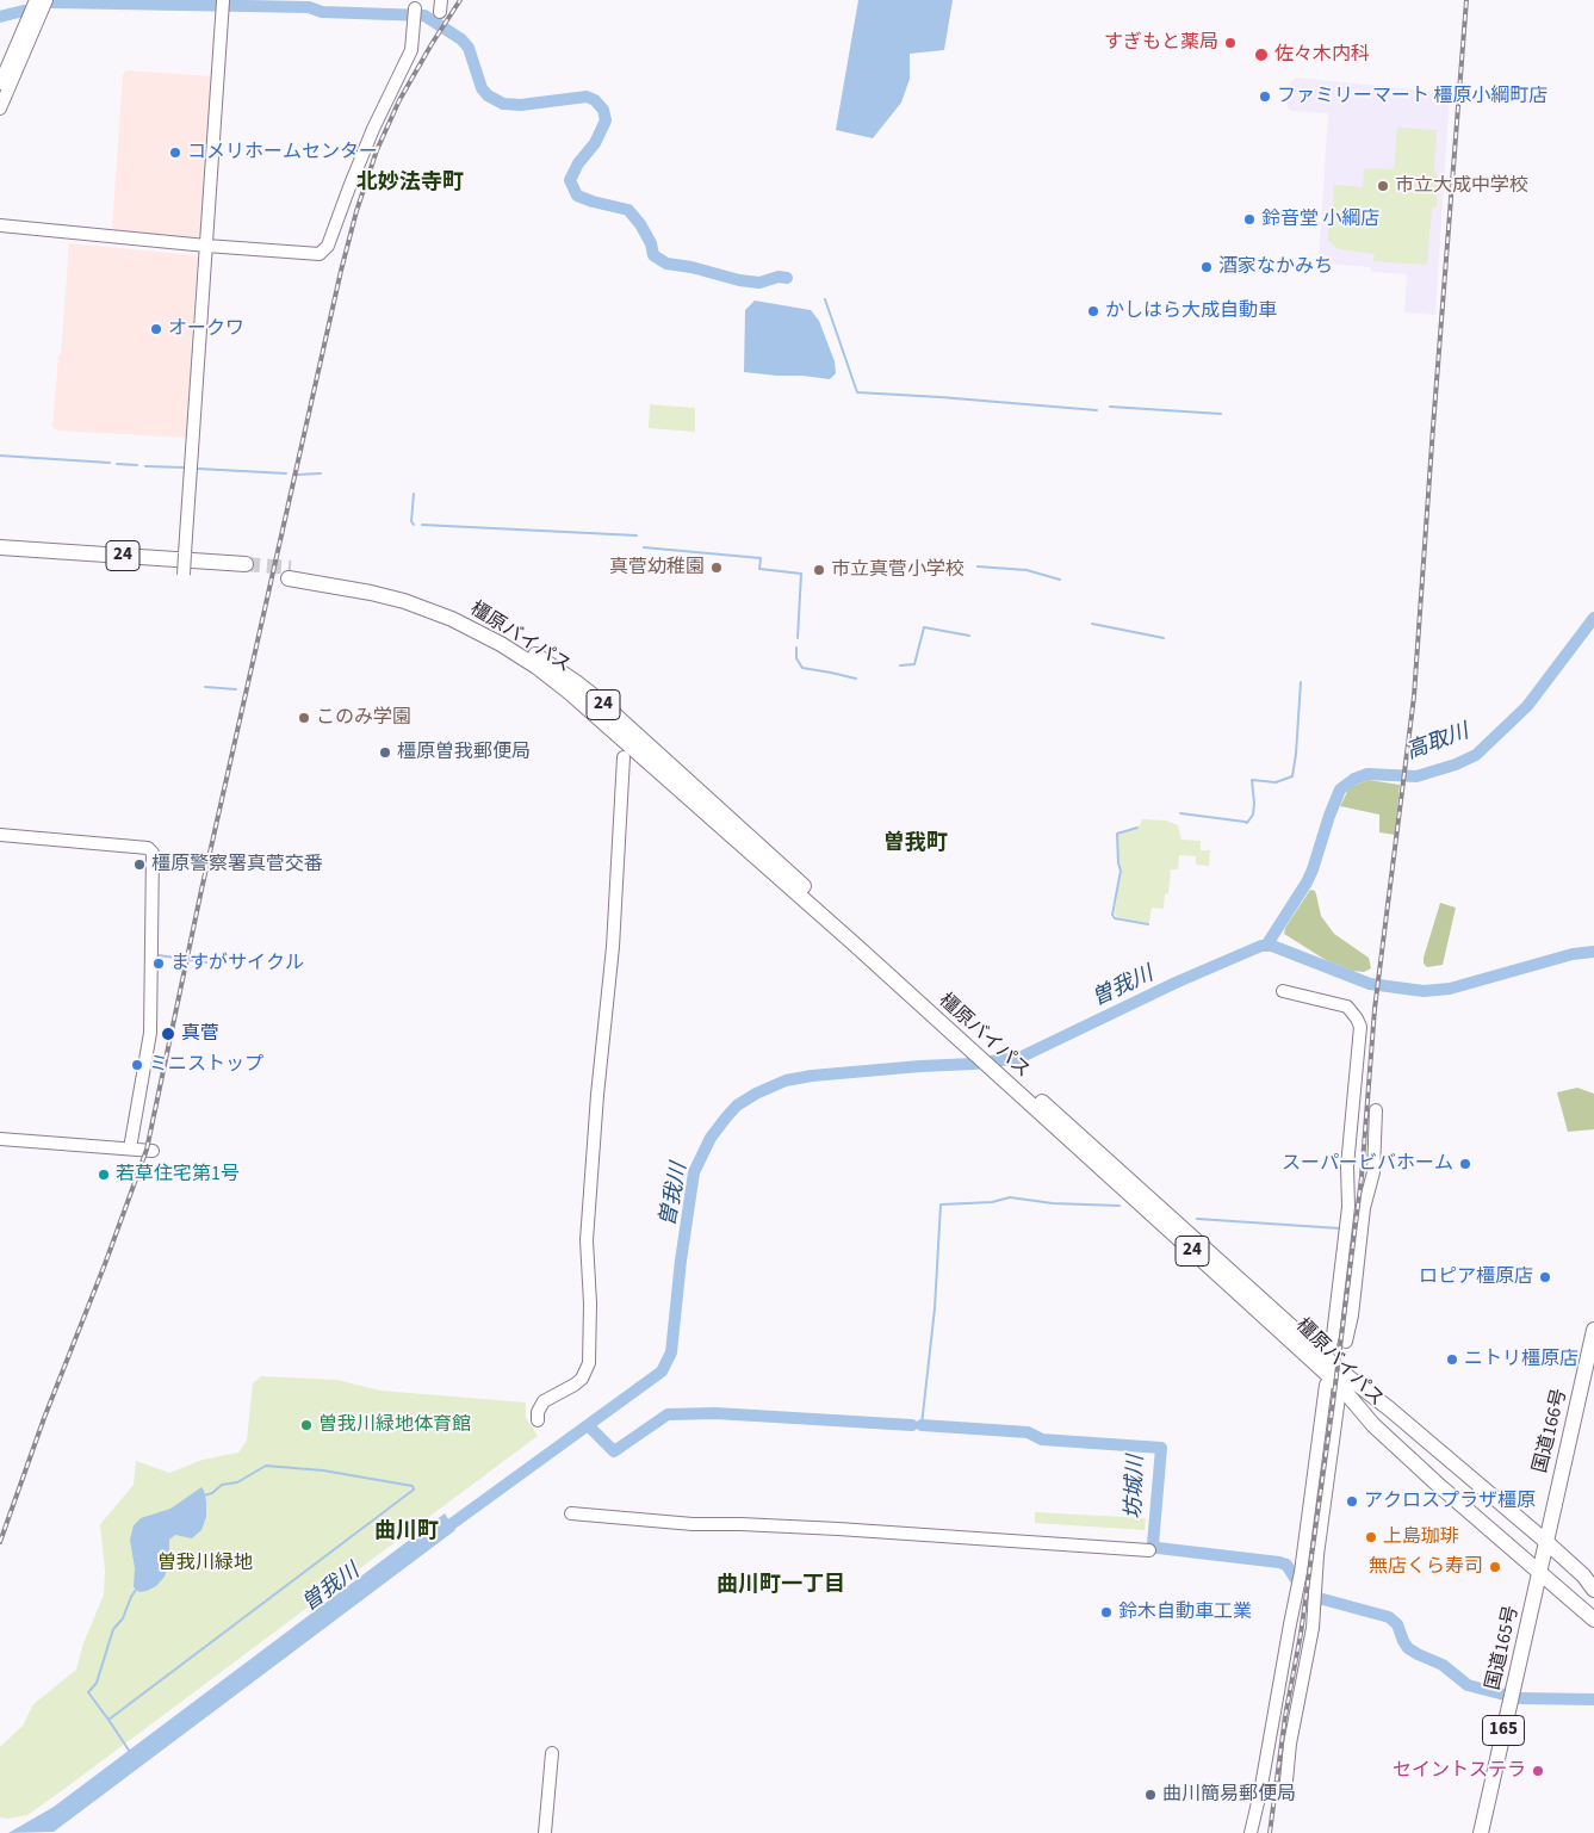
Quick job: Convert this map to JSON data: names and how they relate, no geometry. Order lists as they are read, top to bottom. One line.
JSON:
{"streets":{"highway":["24","橿原バイパス","国道166号","国道165号","165"]},"crossings":[["橿原バイパス","国道166号"],["橿原バイパス","国道165号"],["国道166号","国道165号"]],"districts":["北妙法寺町","曽我町","曲川町","曲川町一丁目"],"water":["高取川","曽我川","坊城川"],"parks":["曽我川緑地"],"places":["すぎもと薬局","佐々木内科","ファミリーマート 橿原小綱町店","コメリホームセンター","市立大成中学校","鈴音堂 小綱店","酒家なかみち","かしはら大成自動車","オークワ","真菅幼稚園","市立真菅小学校","このみ学園","橿原曽我郵便局","橿原警察署真菅交番","ますがサイクル","真菅","ミニストップ","スーパービバホーム","若草住宅第1号","ロピア橿原店","ニトリ橿原店","曽我川緑地体育館","アクロスプラザ橿原","上島珈琲","無店くら寿司","鈴木自動車工業","セイントステラ","曲川簡易郵便局"]}
